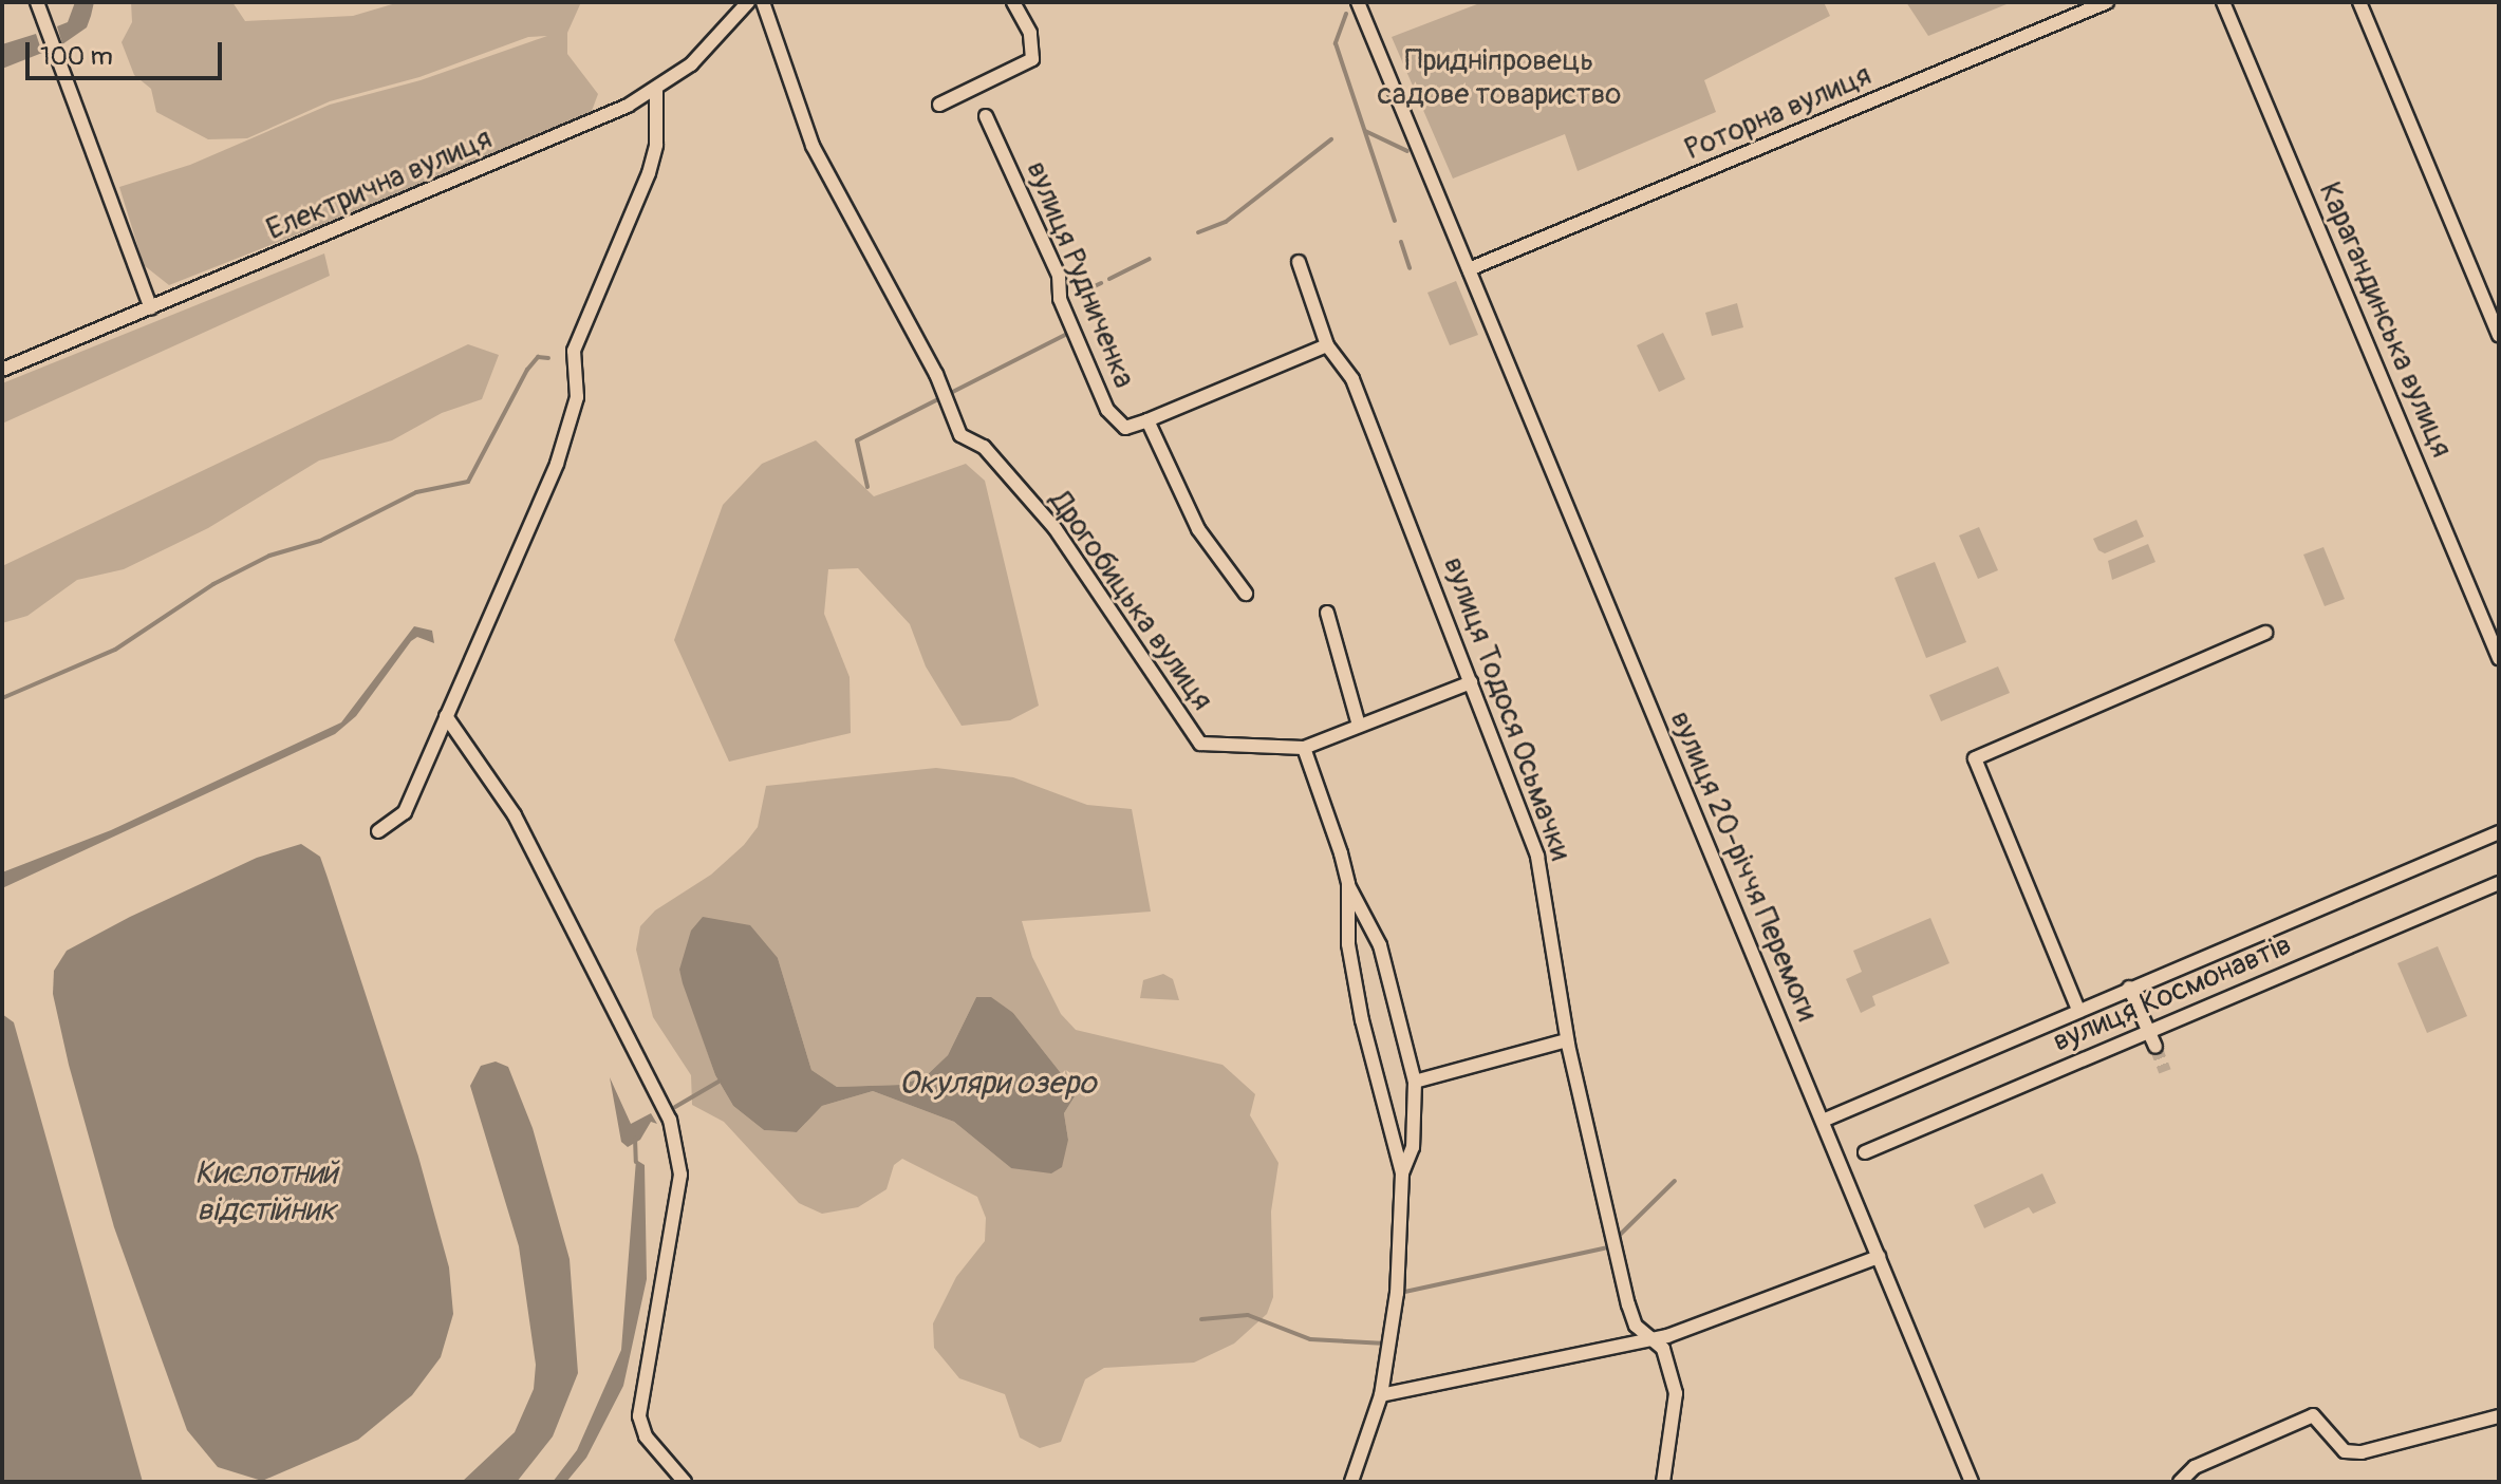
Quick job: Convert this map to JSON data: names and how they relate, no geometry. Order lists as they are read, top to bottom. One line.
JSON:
{"streets":{"street":["Роторна вулиця","Електрична вулиця","вулиця Рудниченка","Карагандинська вулиця","Дрогобицька вулиця","вулиця Тодося Осьмачки","вулиця 20-річчя Перемоги","вулиця Космонавтів"]},"crossings":[["Роторна вулиця","вулиця 20-річчя Перемоги"],["вулиця 20-річчя Перемоги","вулиця Космонавтів"]],"water":["Окуляри озеро","Кислотний відстійник"],"parks":["Придніпровець садове товариство"],"scale_bar":"100 m"}
